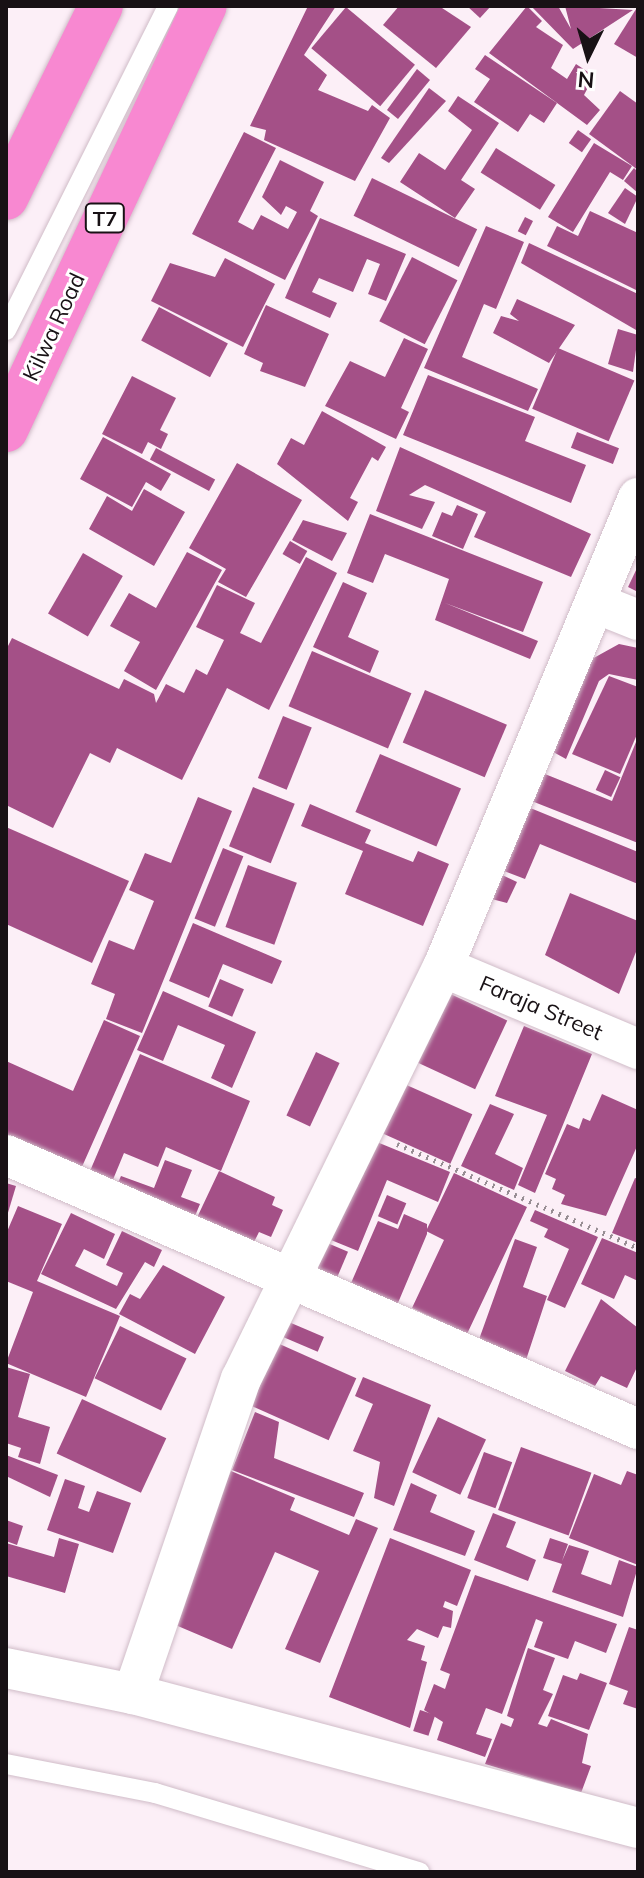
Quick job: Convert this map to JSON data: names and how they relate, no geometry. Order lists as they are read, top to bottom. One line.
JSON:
{"streets":{"highway":["T7","Kilwa Road"],"street":["Faraja Street"]},"north":"bottom"}
